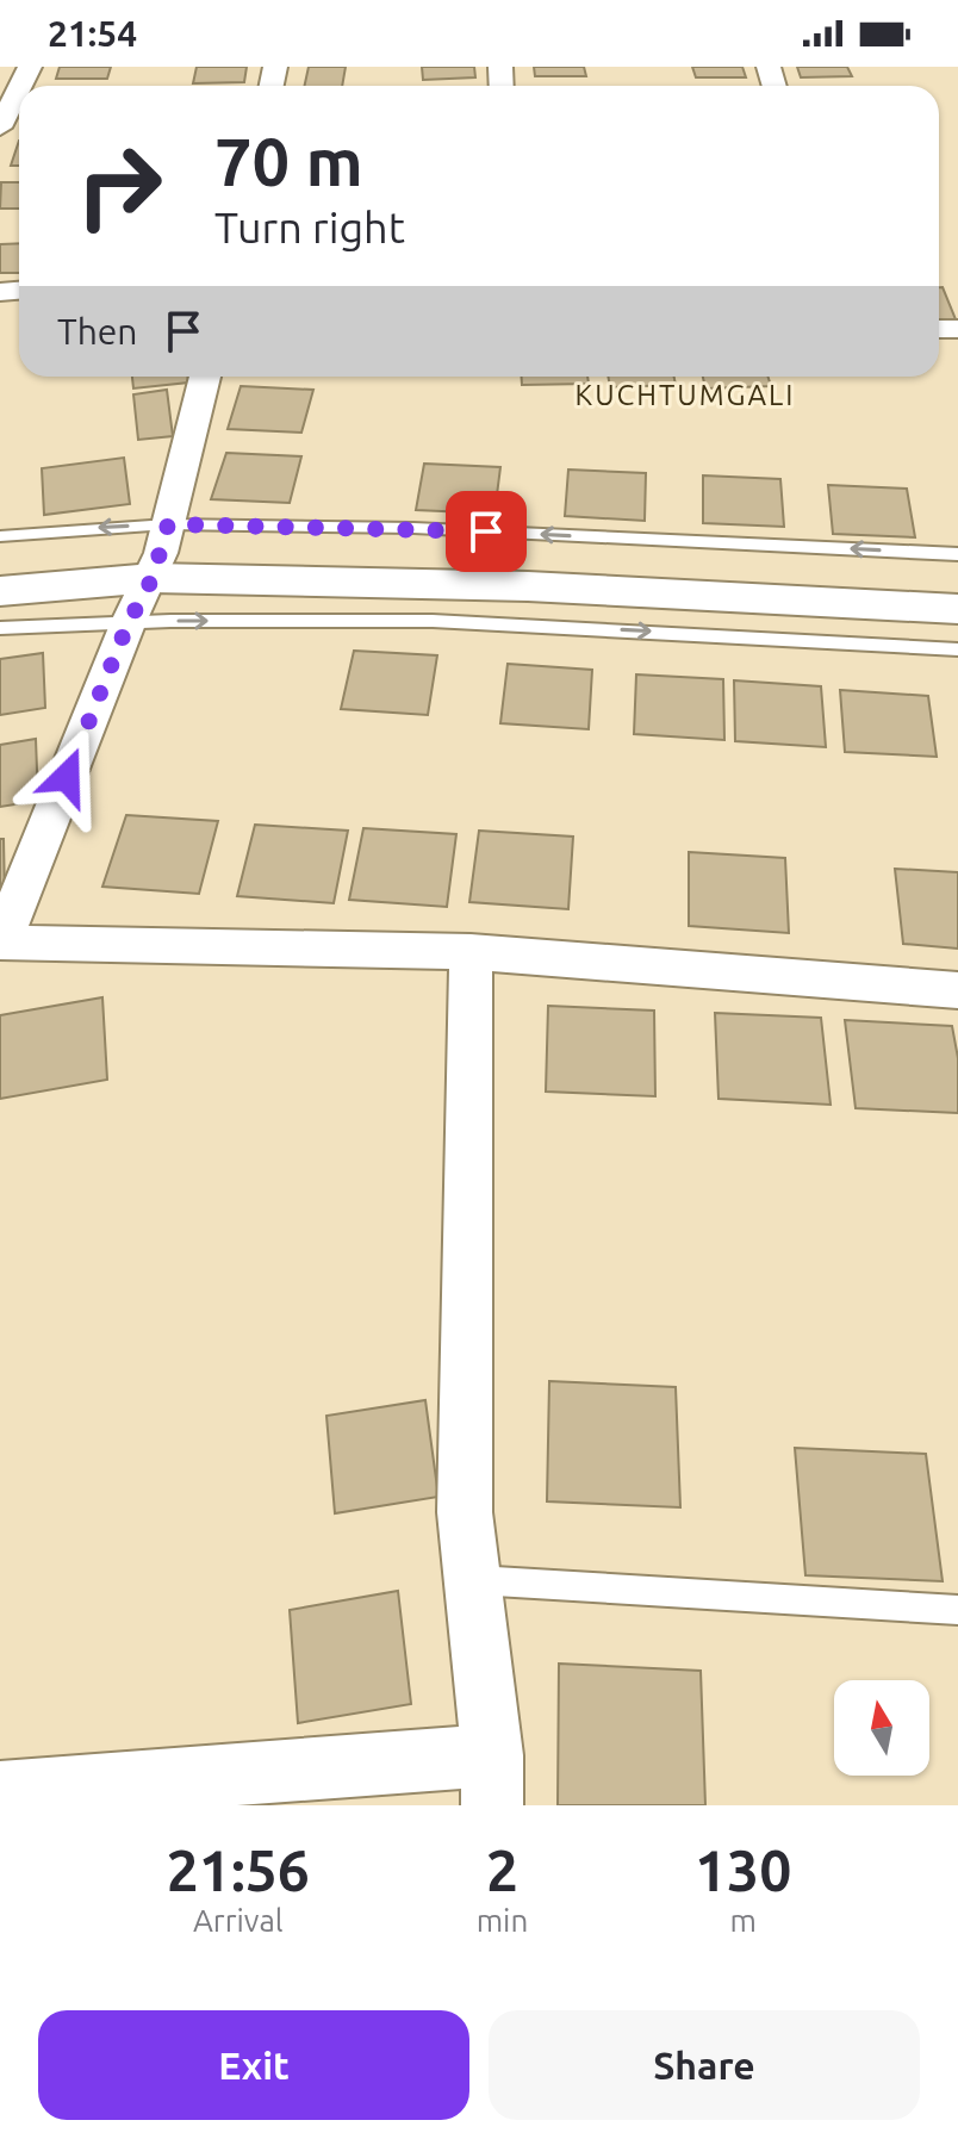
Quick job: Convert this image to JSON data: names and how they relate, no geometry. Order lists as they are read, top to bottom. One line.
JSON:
{"districts":["KUCHTUMGALI"],"north":"top","page":{"status":"21:54","turn":["70 m","Turn right"],"then":"Then","eta":["21:56","Arrival","2","min","130","m"],"buttons":["Exit","Share"]}}
